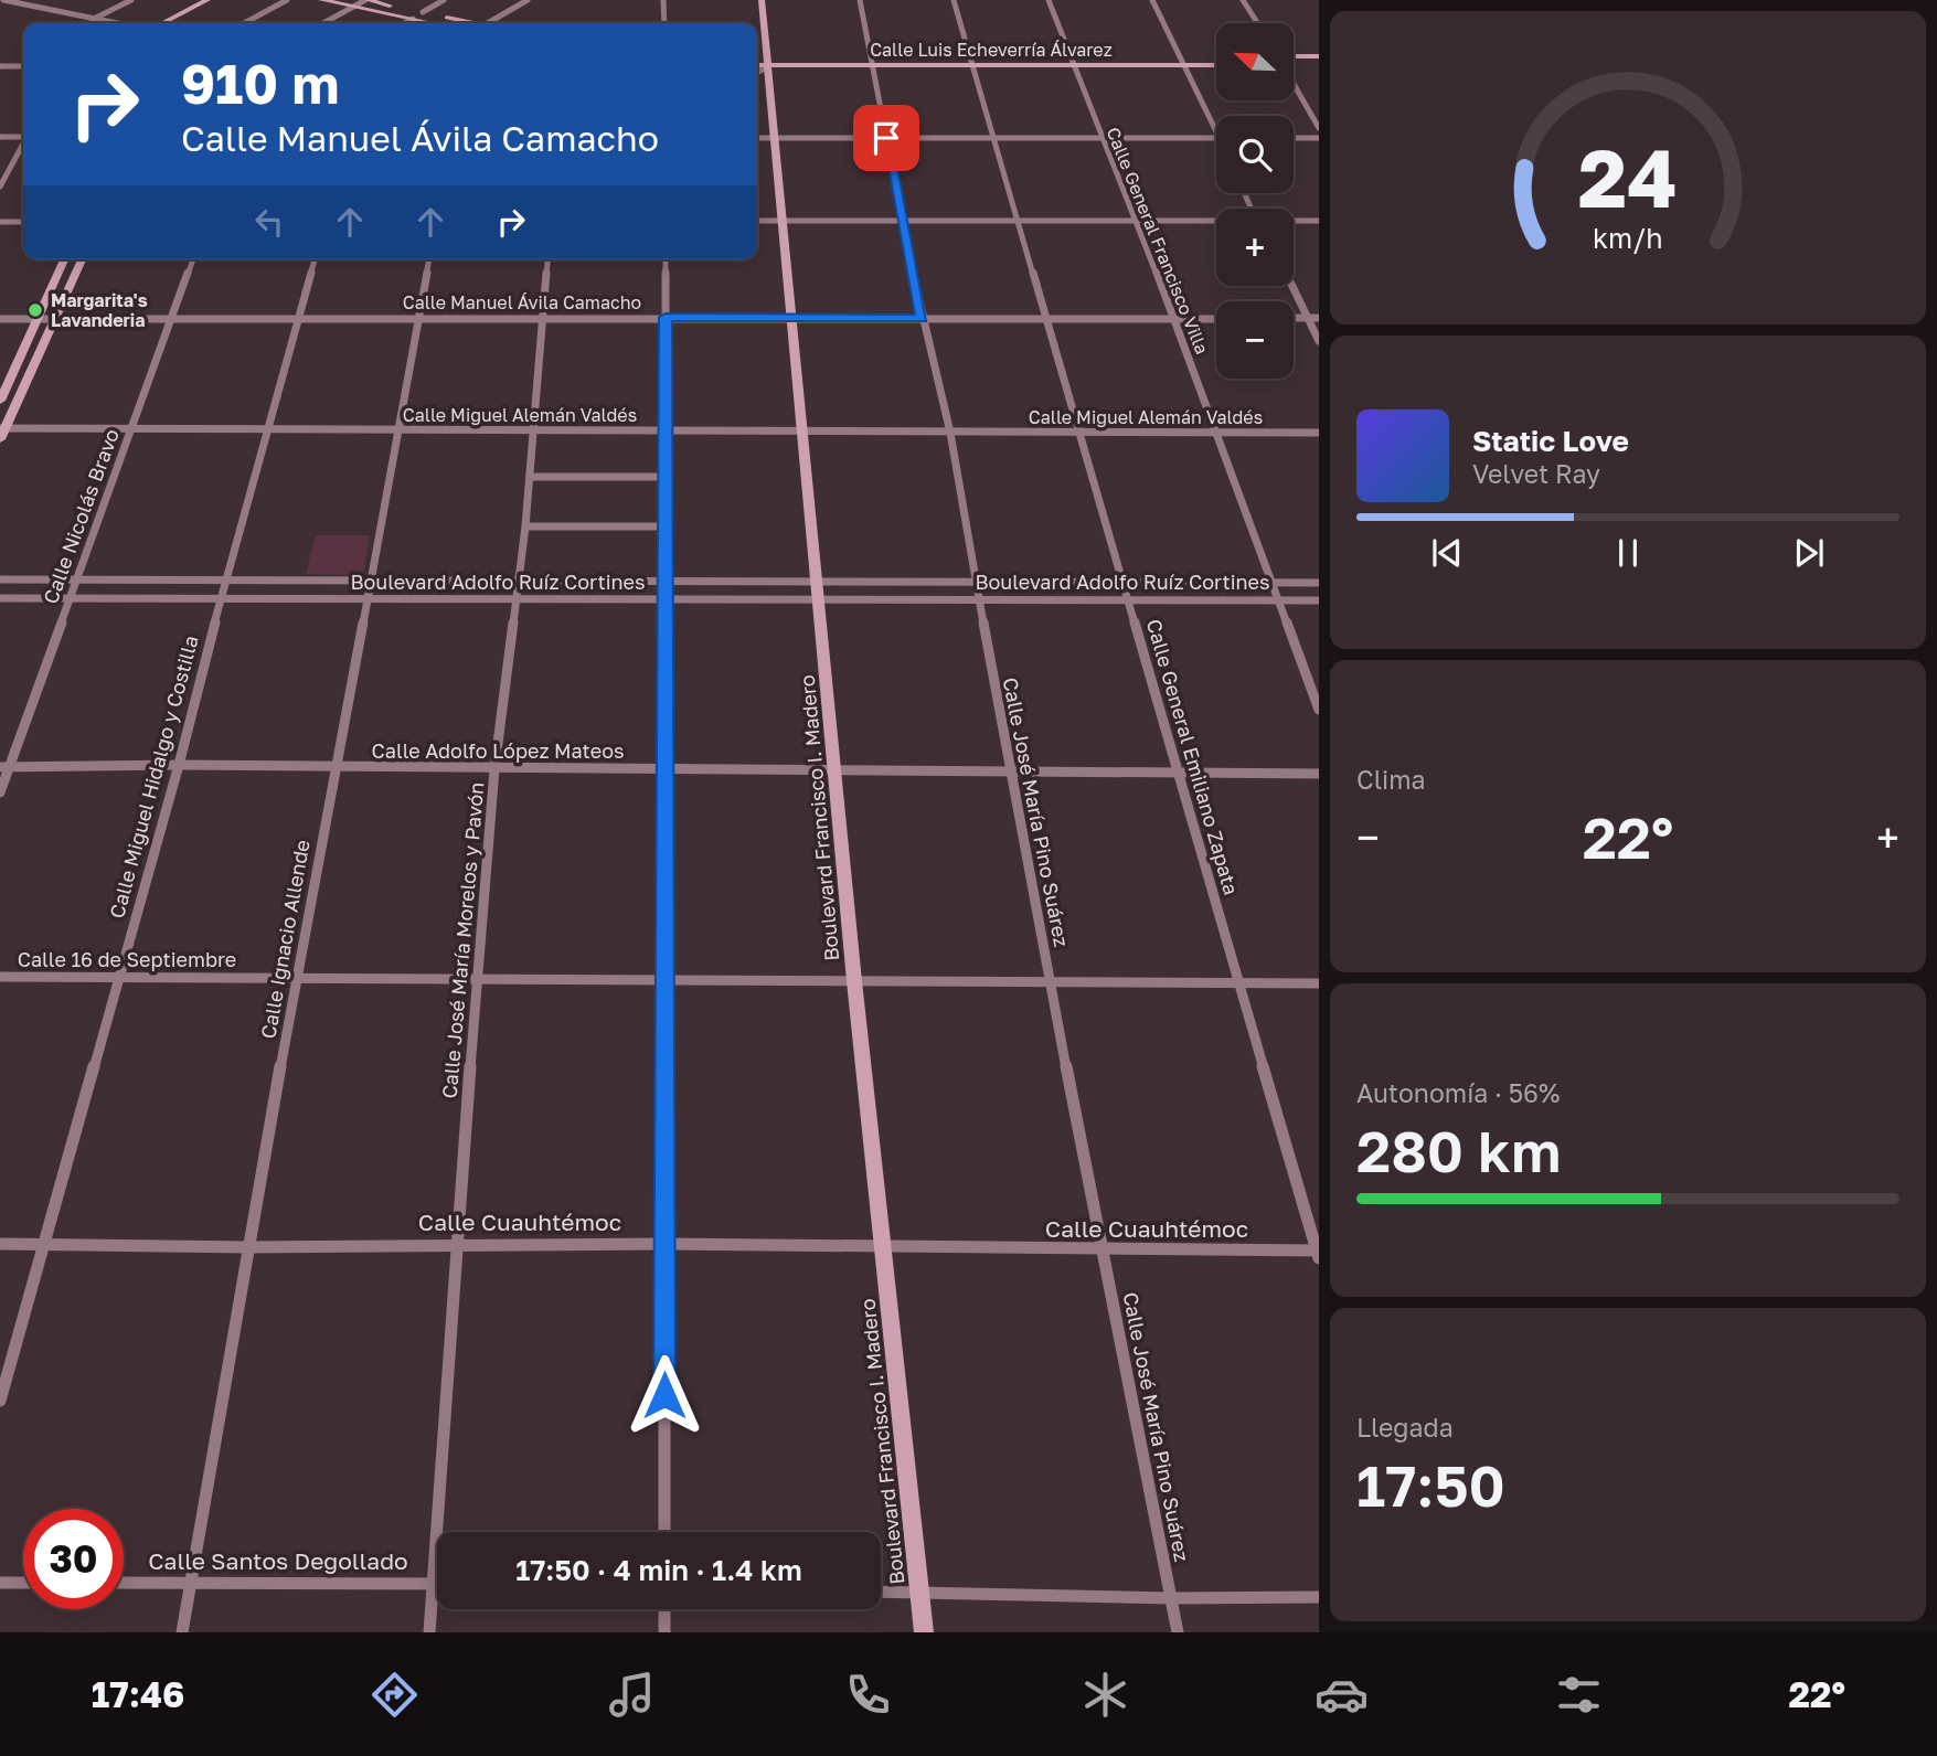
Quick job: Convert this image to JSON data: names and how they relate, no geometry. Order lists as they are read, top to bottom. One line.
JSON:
{"streets":{"street":["Calle Luis Echeverría Álvarez","Calle General Francisco Villa","Calle Manuel Ávila Camacho","Calle Miguel Alemán Valdés","Calle Nicolás Bravo","Boulevard Adolfo Ruíz Cortines","Calle Adolfo López Mateos","Calle General Emiliano Zapata","Calle Miguel Hidalgo y Costilla","Calle José María Pino Suárez","Boulevard Francisco I. Madero","Calle Ignacio Allende","Calle José María Morelos y Pavón","Calle 16 de Septiembre","Calle Cuauhtémoc","Calle Santos Degollado"]},"crossings":[["Calle Luis Echeverría Álvarez","Calle General Francisco Villa"],["Calle Luis Echeverría Álvarez","Calle General Emiliano Zapata"],["Calle Luis Echeverría Álvarez","Calle José María Pino Suárez"],["Calle Luis Echeverría Álvarez","Boulevard Francisco I. Madero"],["Calle General Francisco Villa","Calle Manuel Ávila Camacho"],["Calle General Francisco Villa","Calle Miguel Alemán Valdés"],["Calle General Francisco Villa","Boulevard Adolfo Ruíz Cortines"],["Calle Manuel Ávila Camacho","Calle Nicolás Bravo"],["Calle Manuel Ávila Camacho","Calle General Emiliano Zapata"],["Calle Manuel Ávila Camacho","Calle Miguel Hidalgo y Costilla"],["Calle Manuel Ávila Camacho","Calle José María Pino Suárez"],["Calle Manuel Ávila Camacho","Boulevard Francisco I. Madero"],["Calle Manuel Ávila Camacho","Calle Ignacio Allende"],["Calle Manuel Ávila Camacho","Calle José María Morelos y Pavón"],["Calle Miguel Alemán Valdés","Calle Nicolás Bravo"],["Calle Miguel Alemán Valdés","Calle General Emiliano Zapata"],["Calle Miguel Alemán Valdés","Calle Miguel Hidalgo y Costilla"],["Calle Miguel Alemán Valdés","Calle José María Pino Suárez"],["Calle Miguel Alemán Valdés","Boulevard Francisco I. Madero"],["Calle Miguel Alemán Valdés","Calle Ignacio Allende"],["Calle Miguel Alemán Valdés","Calle José María Morelos y Pavón"],["Calle Nicolás Bravo","Boulevard Adolfo Ruíz Cortines"],["Calle Nicolás Bravo","Calle Adolfo López Mateos"],["Boulevard Adolfo Ruíz Cortines","Calle General Emiliano Zapata"],["Boulevard Adolfo Ruíz Cortines","Calle Miguel Hidalgo y Costilla"],["Boulevard Adolfo Ruíz Cortines","Calle José María Pino Suárez"],["Boulevard Adolfo Ruíz Cortines","Boulevard Francisco I. Madero"],["Boulevard Adolfo Ruíz Cortines","Calle Ignacio Allende"],["Boulevard Adolfo Ruíz Cortines","Calle José María Morelos y Pavón"],["Calle Adolfo López Mateos","Calle General Emiliano Zapata"],["Calle Adolfo López Mateos","Calle Miguel Hidalgo y Costilla"],["Calle Adolfo López Mateos","Calle José María Pino Suárez"],["Calle Adolfo López Mateos","Boulevard Francisco I. Madero"],["Calle Adolfo López Mateos","Calle Ignacio Allende"],["Calle Adolfo López Mateos","Calle José María Morelos y Pavón"],["Calle General Emiliano Zapata","Calle 16 de Septiembre"],["Calle General Emiliano Zapata","Calle Cuauhtémoc"],["Calle Miguel Hidalgo y Costilla","Calle 16 de Septiembre"],["Calle Miguel Hidalgo y Costilla","Calle Cuauhtémoc"],["Calle José María Pino Suárez","Calle 16 de Septiembre"],["Calle José María Pino Suárez","Calle Cuauhtémoc"],["Boulevard Francisco I. Madero","Calle 16 de Septiembre"],["Boulevard Francisco I. Madero","Calle Cuauhtémoc"],["Calle Ignacio Allende","Calle 16 de Septiembre"],["Calle Ignacio Allende","Calle Cuauhtémoc"],["Calle Ignacio Allende","Calle Santos Degollado"],["Calle José María Morelos y Pavón","Calle 16 de Septiembre"],["Calle José María Morelos y Pavón","Calle Cuauhtémoc"],["Calle José María Morelos y Pavón","Calle Santos Degollado"]],"places":["Margarita's Lavanderia"],"north":"top left","page":{"map_buttons":["+","−"],"turn":["910 m","Calle Manuel Ávila Camacho"],"song":["Static Love","Velvet Ray"],"tile":["Clima",["Autonomía · 56%","280 km"],["Llegada","17:50"]],"heat":["−","22°","+"],"limit":"30","trip":"17:50 · 4 min · 1.4 km","tabs":["17:46","22°"],"gauge":["24","km/h"]}}
